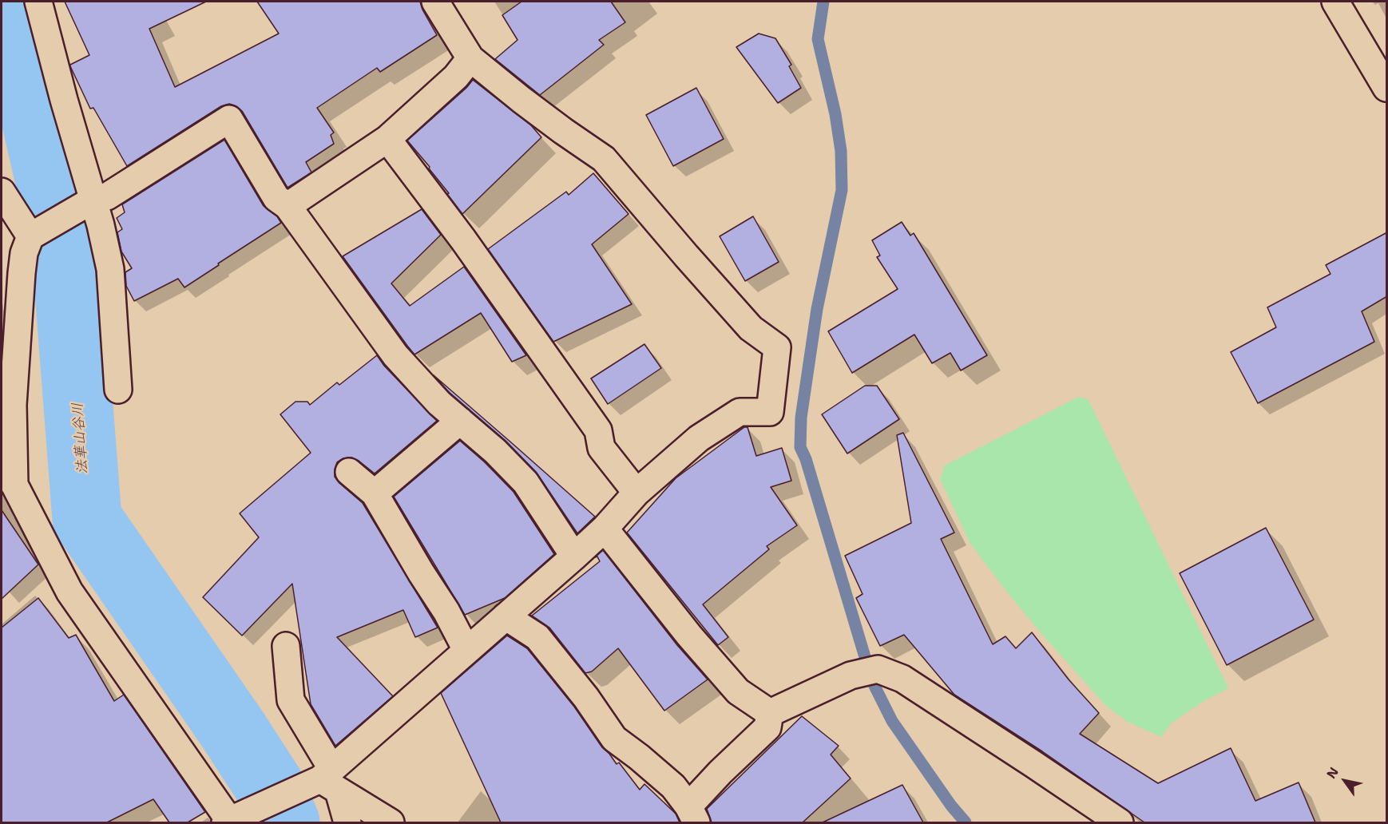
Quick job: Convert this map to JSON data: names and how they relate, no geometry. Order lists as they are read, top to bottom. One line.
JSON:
{"water":["法華山谷川"],"north":"top left"}
